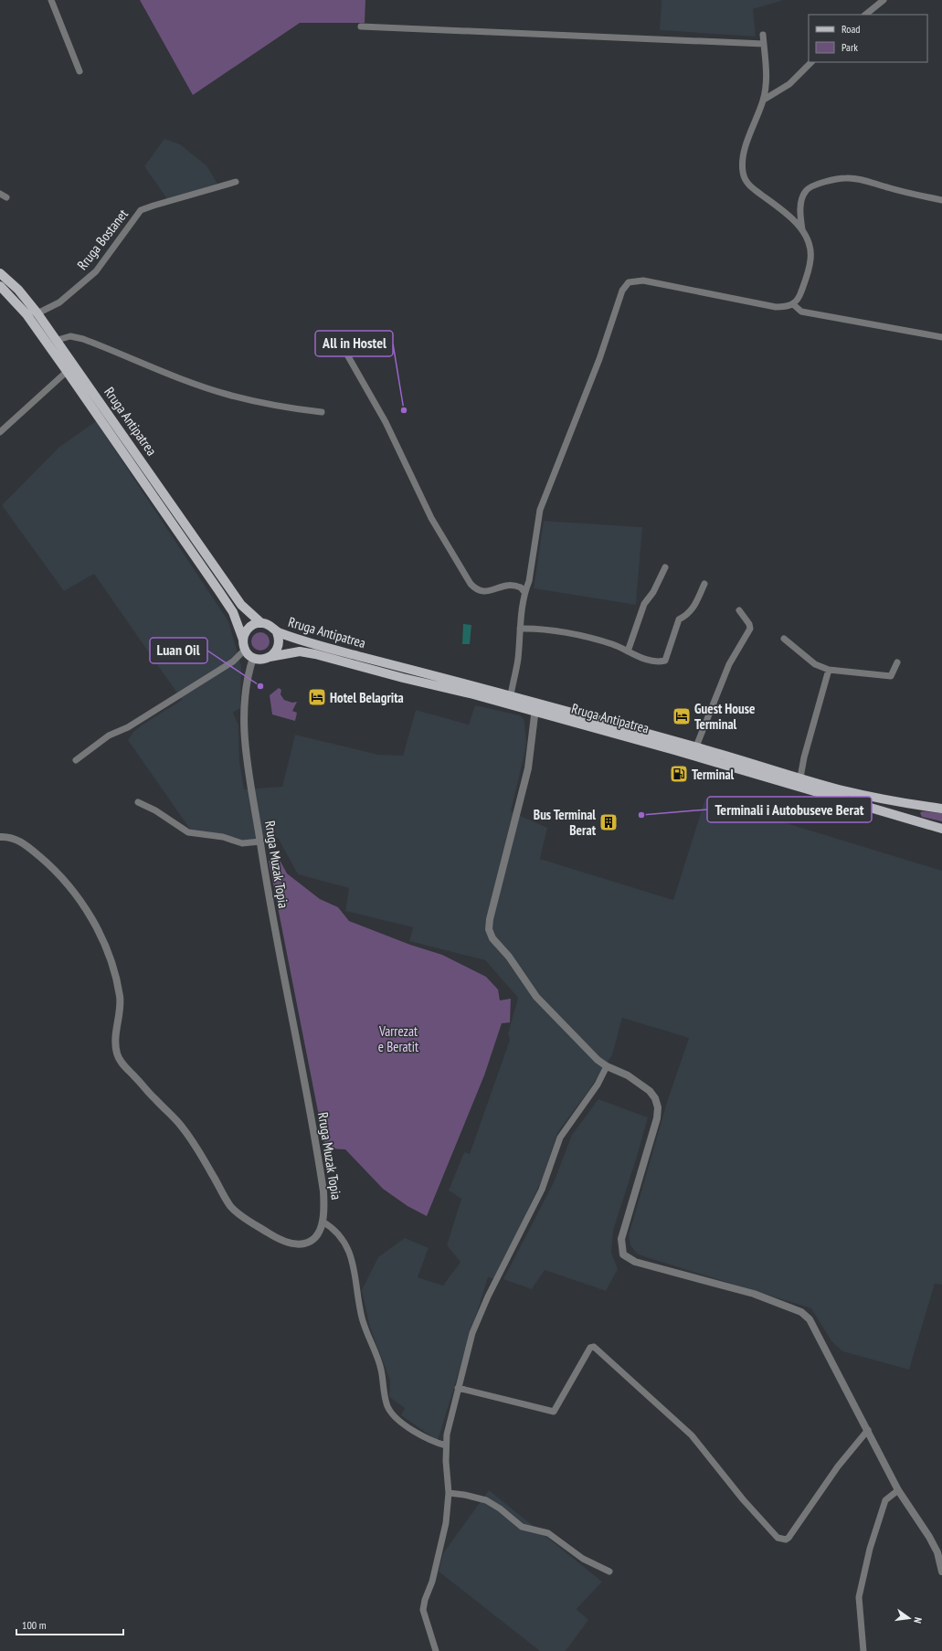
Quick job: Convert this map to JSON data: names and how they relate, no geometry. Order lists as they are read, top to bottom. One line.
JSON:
{"streets":{"main road":["Rruga Antipatrea"],"street":["Rruga Bostanet","Rruga Muzak Topia"]},"crossings":[["Rruga Bostanet","Rruga Antipatrea"],["Rruga Antipatrea","Rruga Muzak Topia"]],"parks":["Varrezat e Beratit"],"places":{"other":["All in Hostel","Luan Oil","Terminali i Autobuseve Berat"],"hotel":["Hotel Belagrita","Guest House Terminal"],"fuel station":["Terminal"],"building":["Bus Terminal Berat"]},"legend":["Road","Park"],"scale_bar":"100 m","north":"right"}
